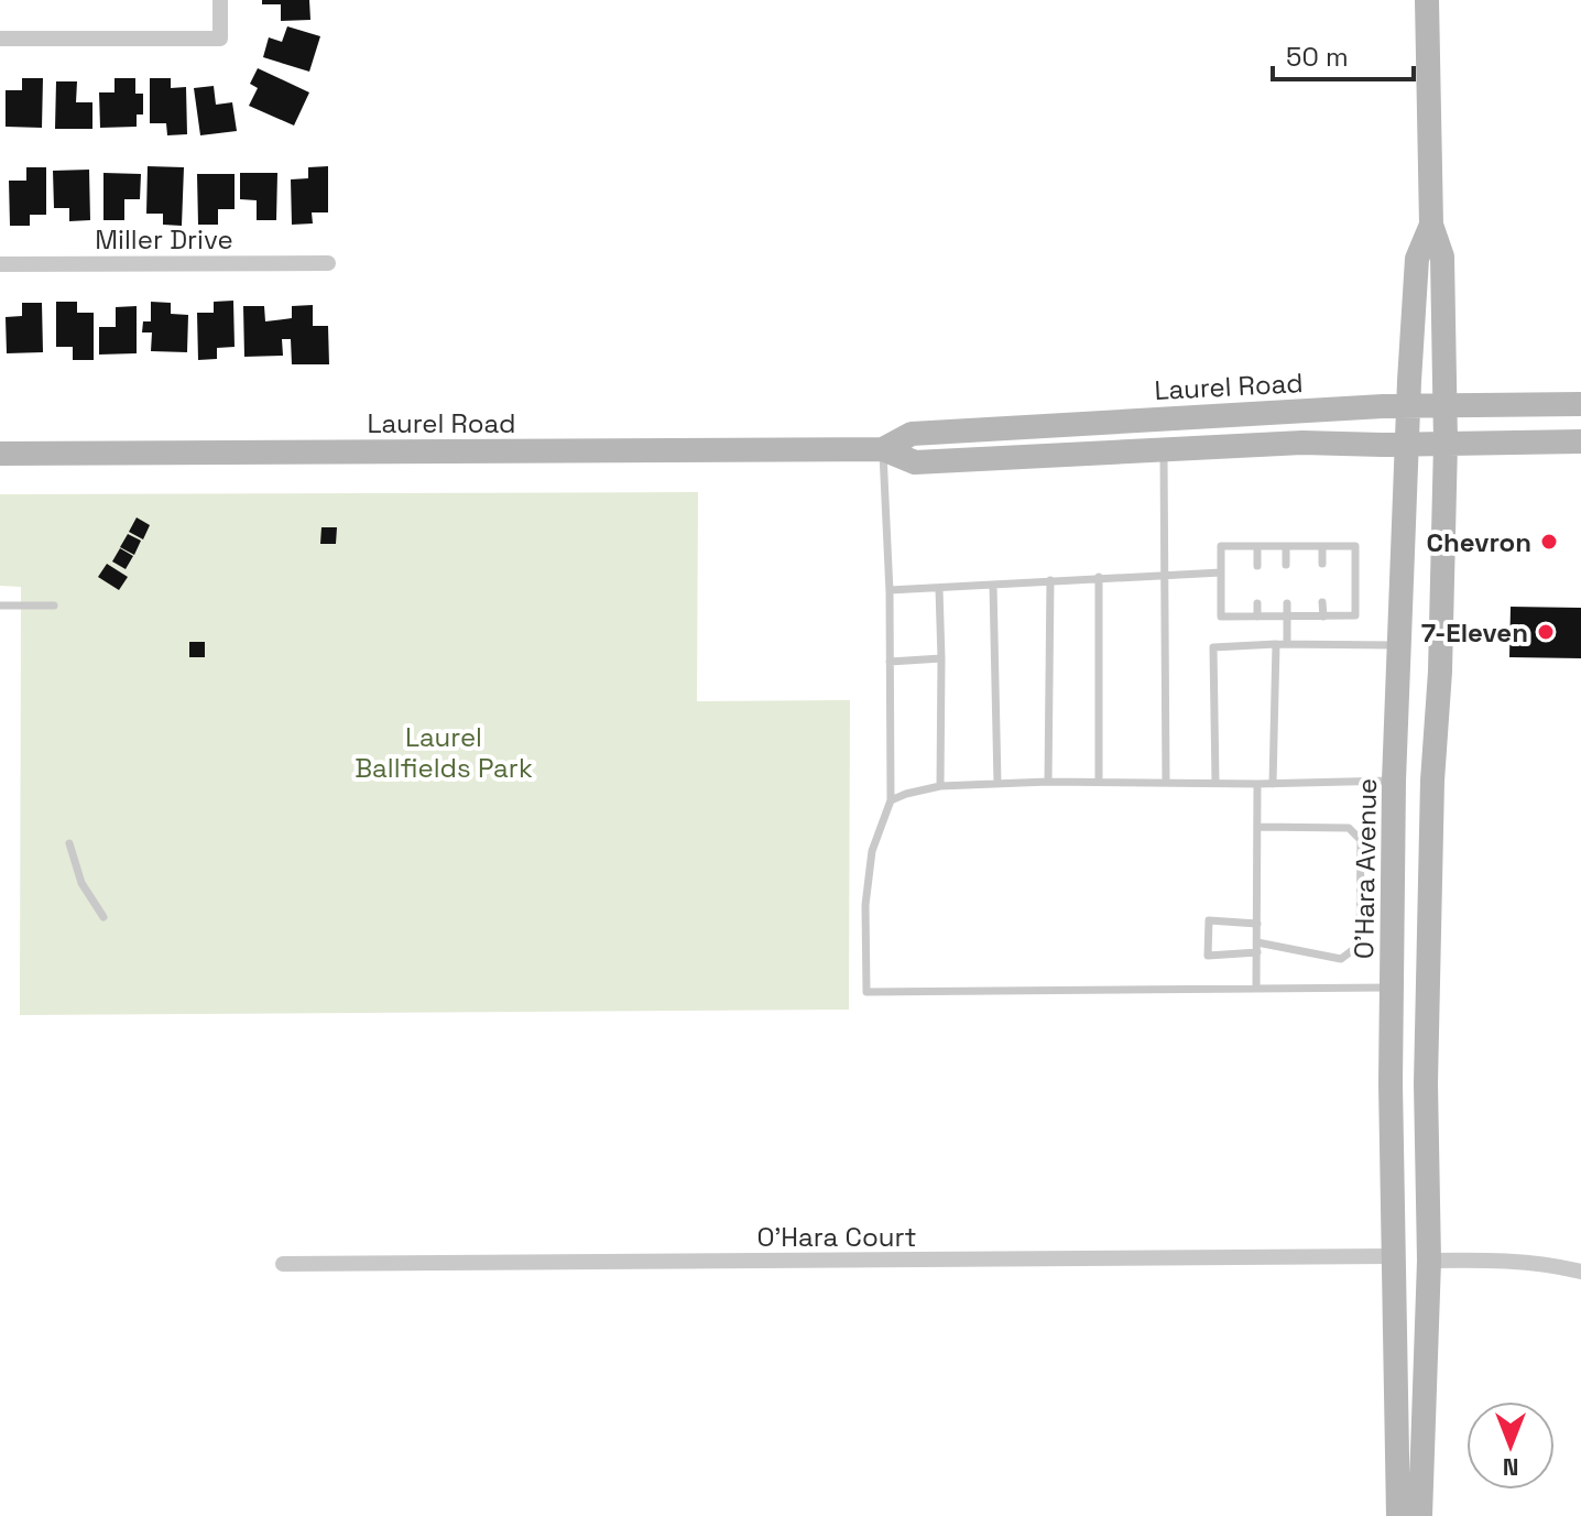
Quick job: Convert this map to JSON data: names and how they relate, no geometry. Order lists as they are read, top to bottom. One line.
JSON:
{"streets":{"main road":["Laurel Road","O'Hara Avenue"],"street":["Miller Drive","O'Hara Court"]},"crossings":[["Laurel Road","O'Hara Avenue"],["O'Hara Avenue","O'Hara Court"]],"parks":["Laurel Ballfields Park"],"places":["Chevron","7-Eleven"],"scale_bar":"50 m","north":"bottom"}
